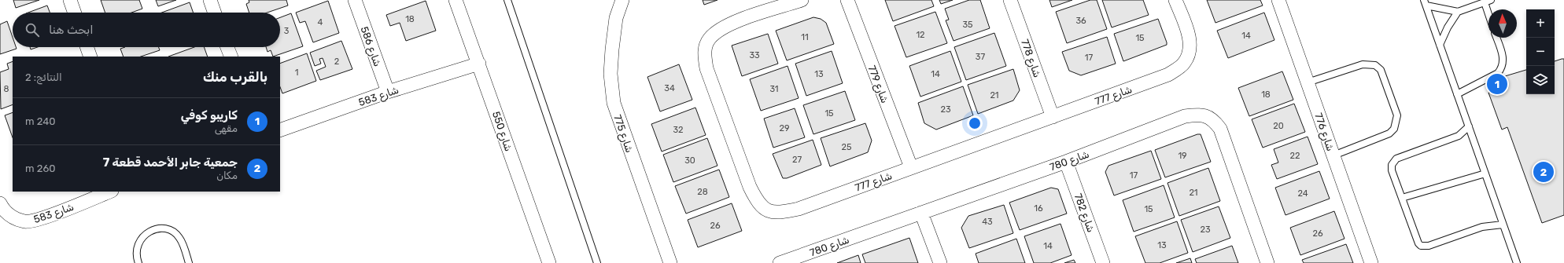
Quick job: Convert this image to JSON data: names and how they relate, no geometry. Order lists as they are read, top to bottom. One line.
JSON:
{"streets":{"street":["شارع 586","شارع 778","شارع 779","شارع 777","شارع 583","شارع 550","شارع 776","شارع 775","شارع 780","شارع 782"]},"crossings":[["شارع 586","شارع 583"],["شارع 778","شارع 777"],["شارع 779","شارع 777"],["شارع 583","شارع 550"],["شارع 780","شارع 782"]],"house_numbers":["18","36","4","35","3","12","14","11","15","33","37","17","2","1","13","14","34","8","31","18","21","23","15","20","29","32","25","19","22","27","30","17","28","21","24","16","15","43","26","23","26","13","14"],"north":"top","page":{"map_buttons":["+","−"],"search":"ابحث هنا","heading":["بالقرب منك","النتائج: 2"],"pins":["1","2"],"list":[{"mark":"1","name":"كاريبو كوفي","note":"مقهى","value":"240 m"},{"mark":"2","name":"جمعية جابر الأحمد قطعة 7","note":"مكان","value":"260 m"}]}}
